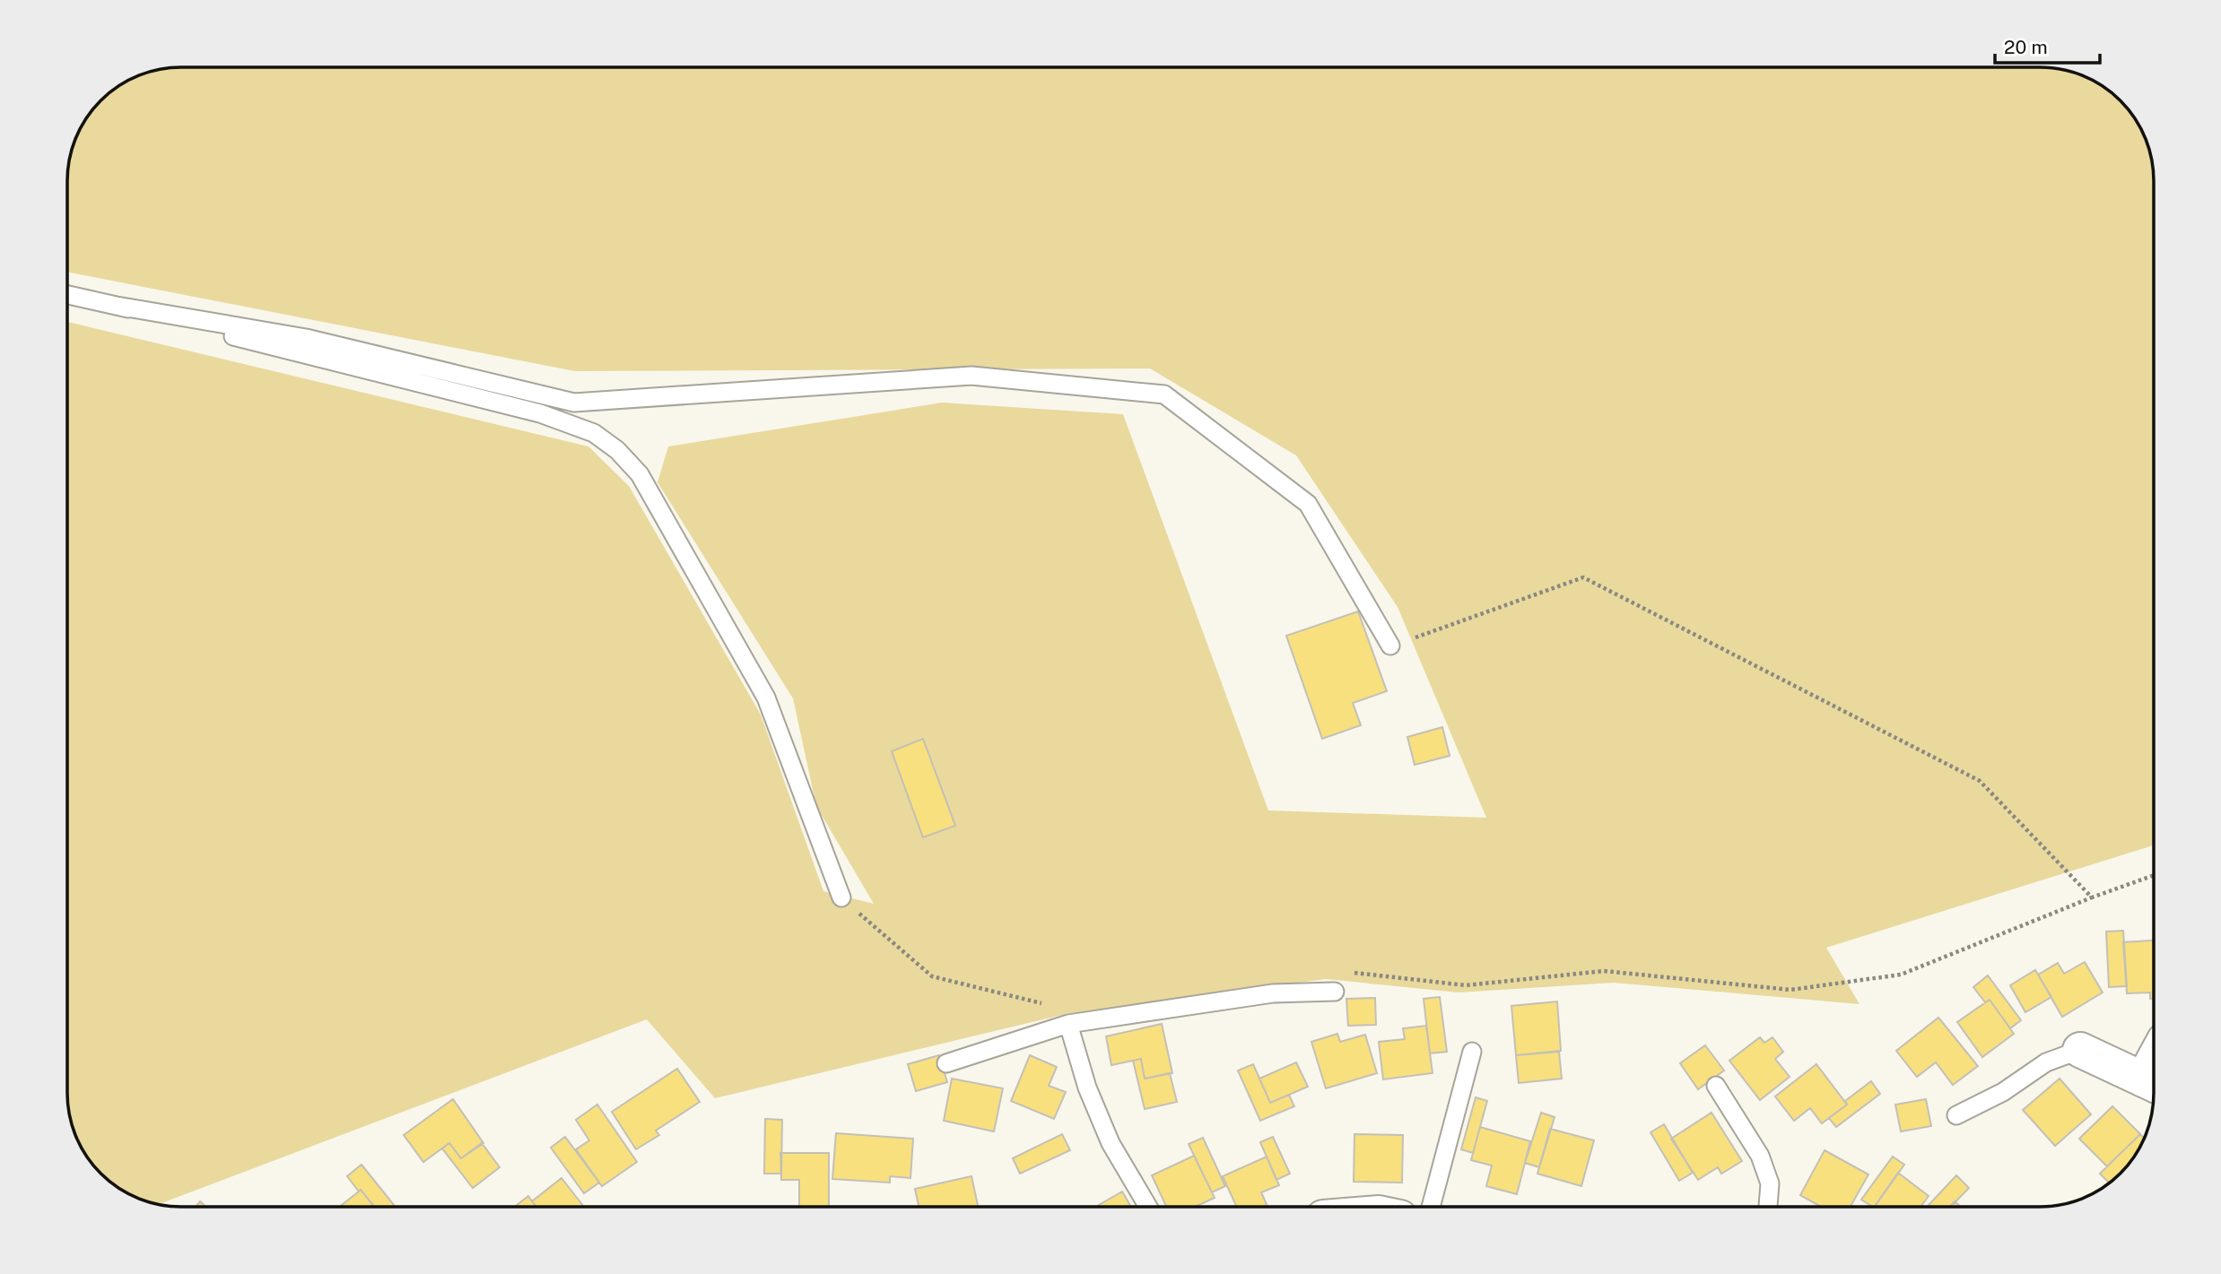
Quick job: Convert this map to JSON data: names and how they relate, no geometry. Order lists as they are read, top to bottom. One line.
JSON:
{"scale_bar":"20 m"}
